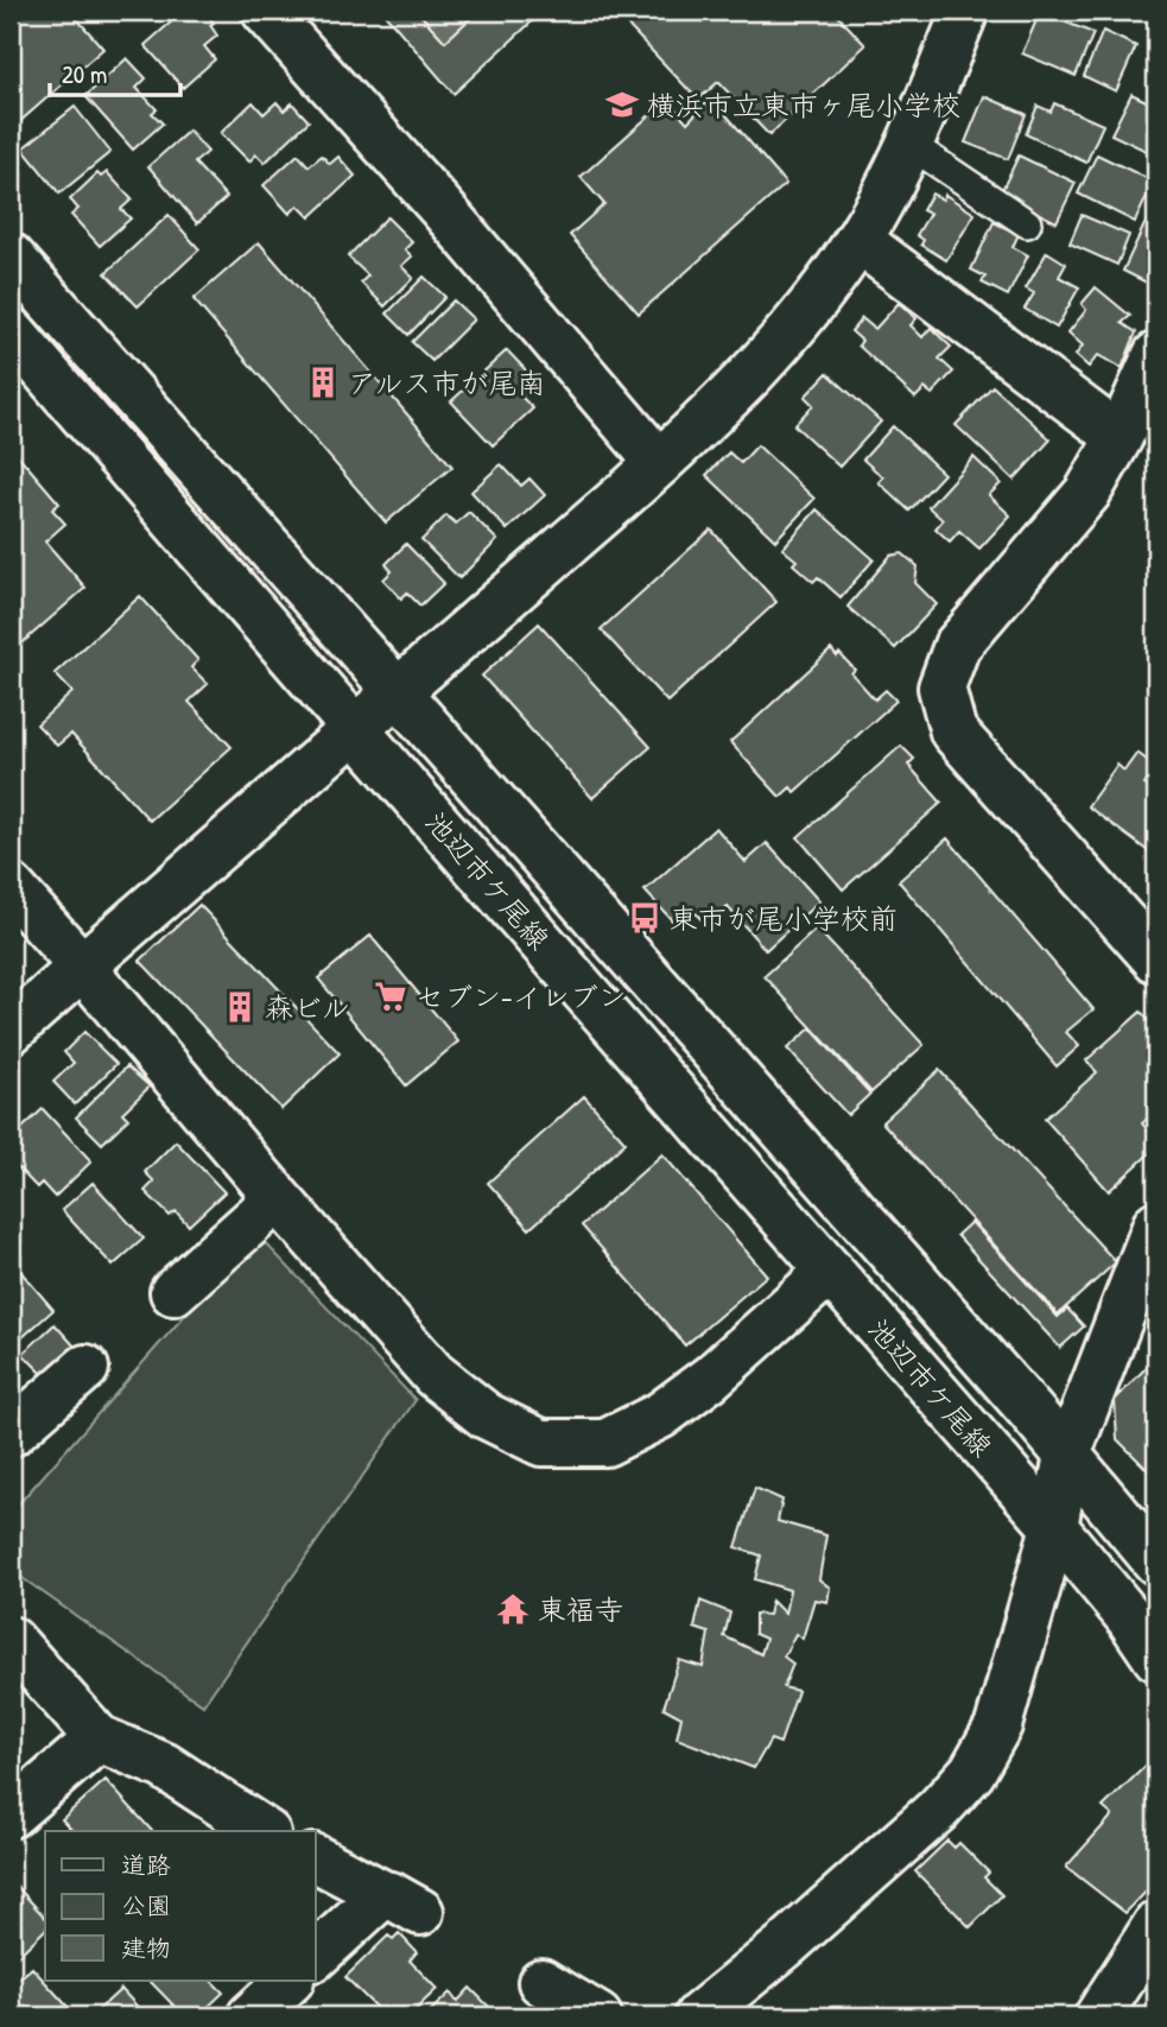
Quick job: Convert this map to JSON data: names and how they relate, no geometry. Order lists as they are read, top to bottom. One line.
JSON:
{"streets":{"street":["池辺市ケ尾線"]},"places":{"school or university":["横浜市立東市ヶ尾小学校"],"building":["アルス市が尾南","森ビル"],"bus stop":["東市が尾小学校前"],"supermarket":["セブン-イレブン"],"temple":["東福寺"]},"legend":["道路","公園","建物"],"scale_bar":"20 m"}
